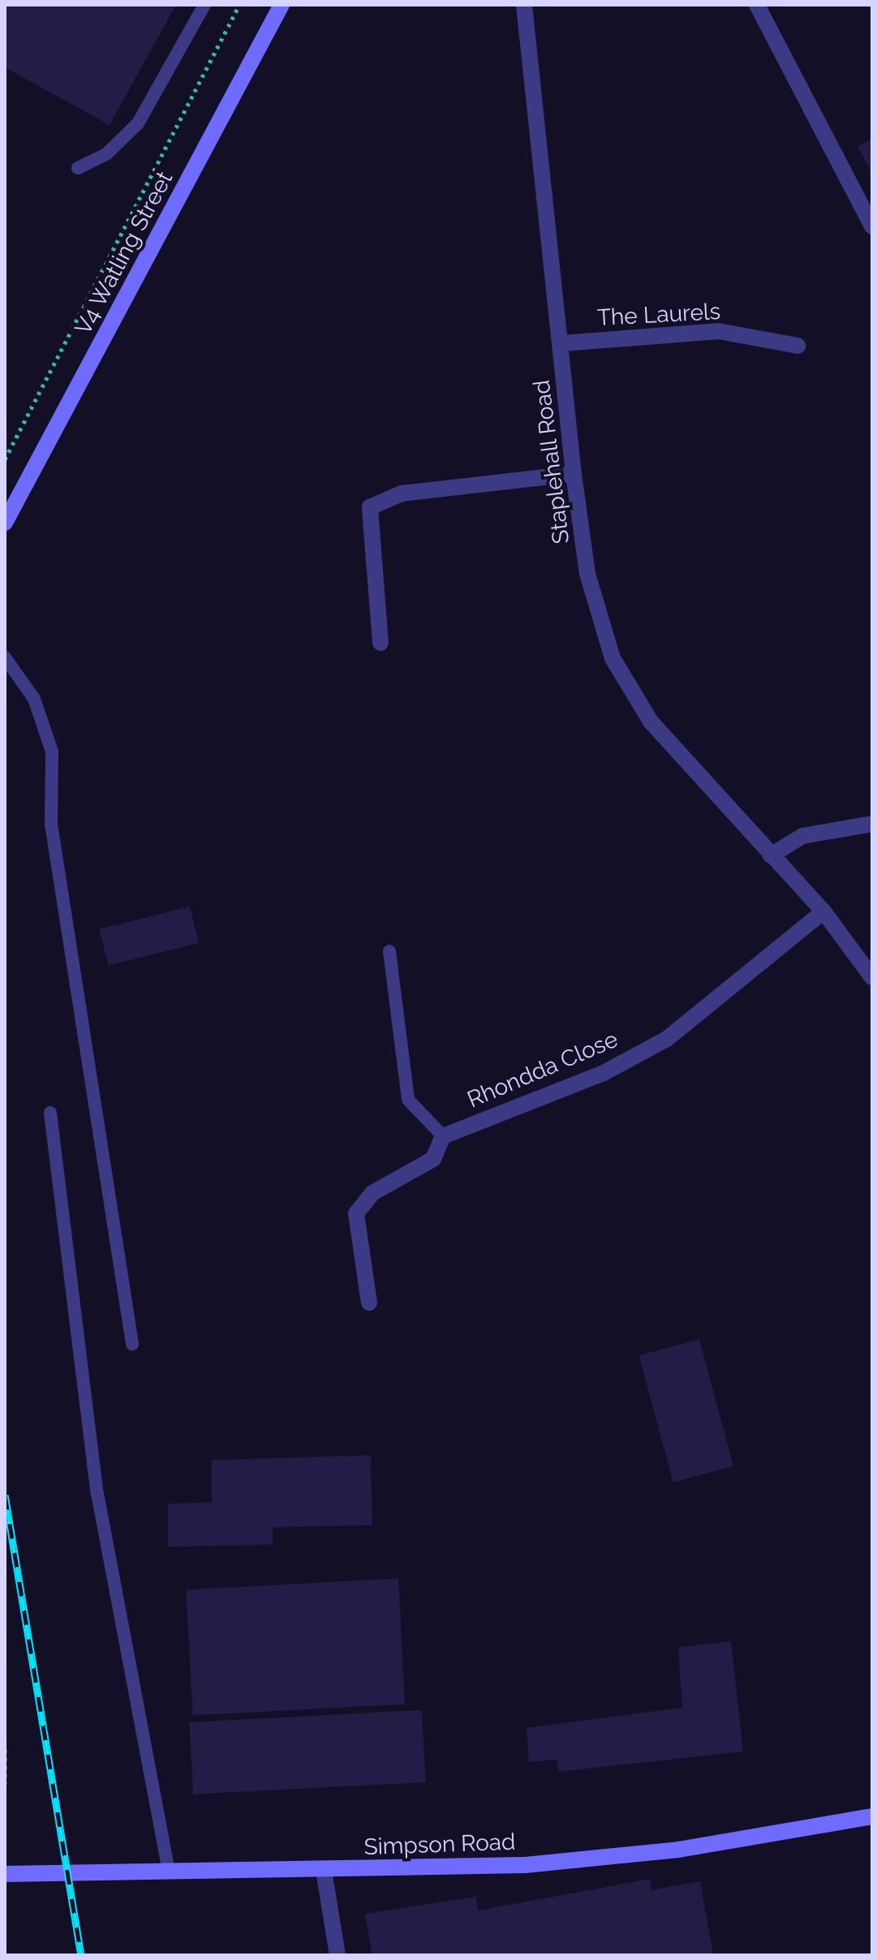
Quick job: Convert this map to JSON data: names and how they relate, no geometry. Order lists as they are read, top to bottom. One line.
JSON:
{"streets":{"street":["V4 Watling Street","The Laurels","Staplehall Road","Rhondda Close","Simpson Road"]},"crossings":[["The Laurels","Staplehall Road"],["Staplehall Road","Rhondda Close"]]}
